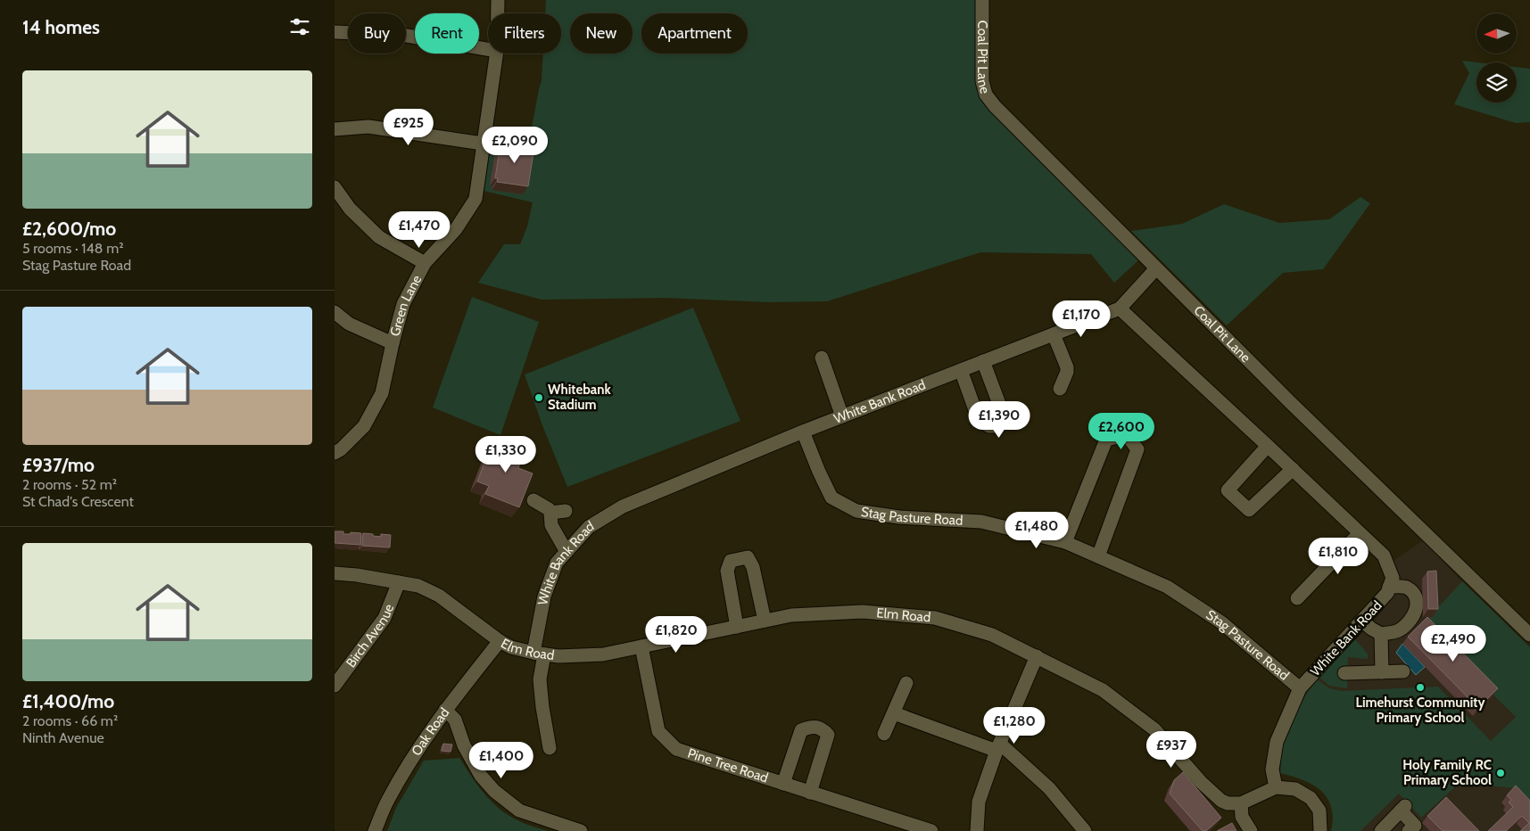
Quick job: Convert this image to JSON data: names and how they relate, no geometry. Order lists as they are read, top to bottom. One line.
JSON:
{"streets":{"street":["Coal Pit Lane","Green Lane","White Bank Road","Stag Pasture Road","Elm Road","Birch Avenue","Oak Road","Pine Tree Road"]},"crossings":[["White Bank Road","Stag Pasture Road"],["White Bank Road","Elm Road"],["Elm Road","Birch Avenue"],["Elm Road","Oak Road"],["Elm Road","Pine Tree Road"]],"places":["Whitebank Stadium","Limehurst Community Primary School","Holy Family RC Primary School"],"north":"left","page":{"heading":"14 homes","chip":["Buy","Rent","Filters","New","Apartment"],"list":[{"name":"£2,600/mo","note":"5 rooms · 148 m² · Stag Pasture Road"},{"name":"£937/mo","note":"2 rooms · 52 m² · St Chad's Crescent"},{"name":"£1,400/mo","note":"2 rooms · 66 m² · Ninth Avenue"}],"price":["£925","£2,090","£1,470","£1,170","£1,390","£2,600","£1,330","£1,480","£1,810","£1,820","£2,490","£1,280","£937","£1,400"]}}
